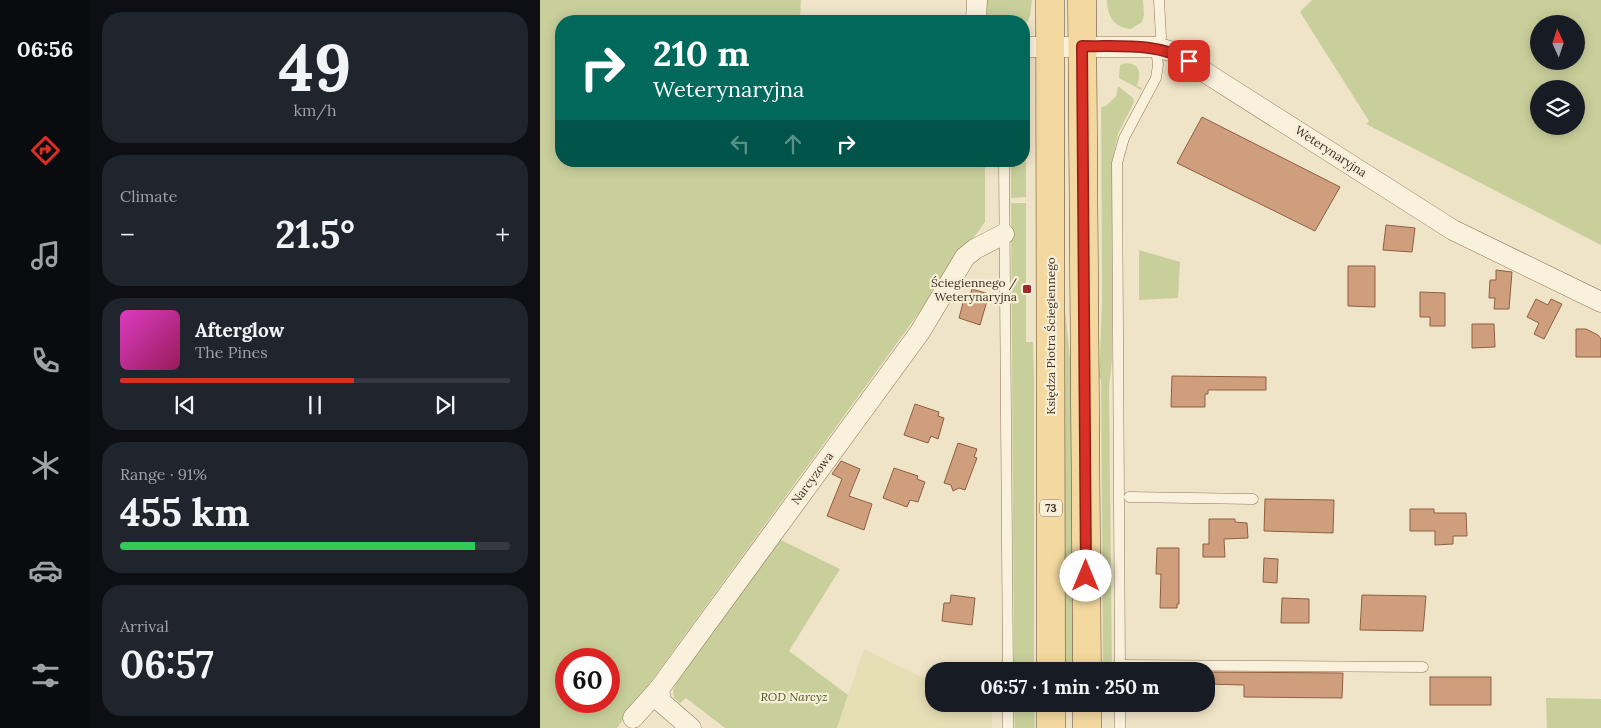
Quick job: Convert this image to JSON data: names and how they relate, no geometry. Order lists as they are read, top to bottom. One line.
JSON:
{"streets":{"main road":["Księdza Piotra Ściegiennego","73"],"street":["Weterynaryjna","Narcyzowa"]},"crossings":[["Weterynaryjna","Księdza Piotra Ściegiennego"]],"parks":["ROD Narcyz"],"places":{"transit":["Ściegiennego / Weterynaryjna"]},"north":"top","page":{"tabs":"06:56","tile":[["49","km/h"],"Climate",["Range · 91%","455 km"],["Arrival","06:57"]],"turn":["210 m","Weterynaryjna"],"heat":["−","21.5°","+"],"song":["Afterglow","The Pines"],"limit":"60","trip":"06:57 · 1 min · 250 m"}}
